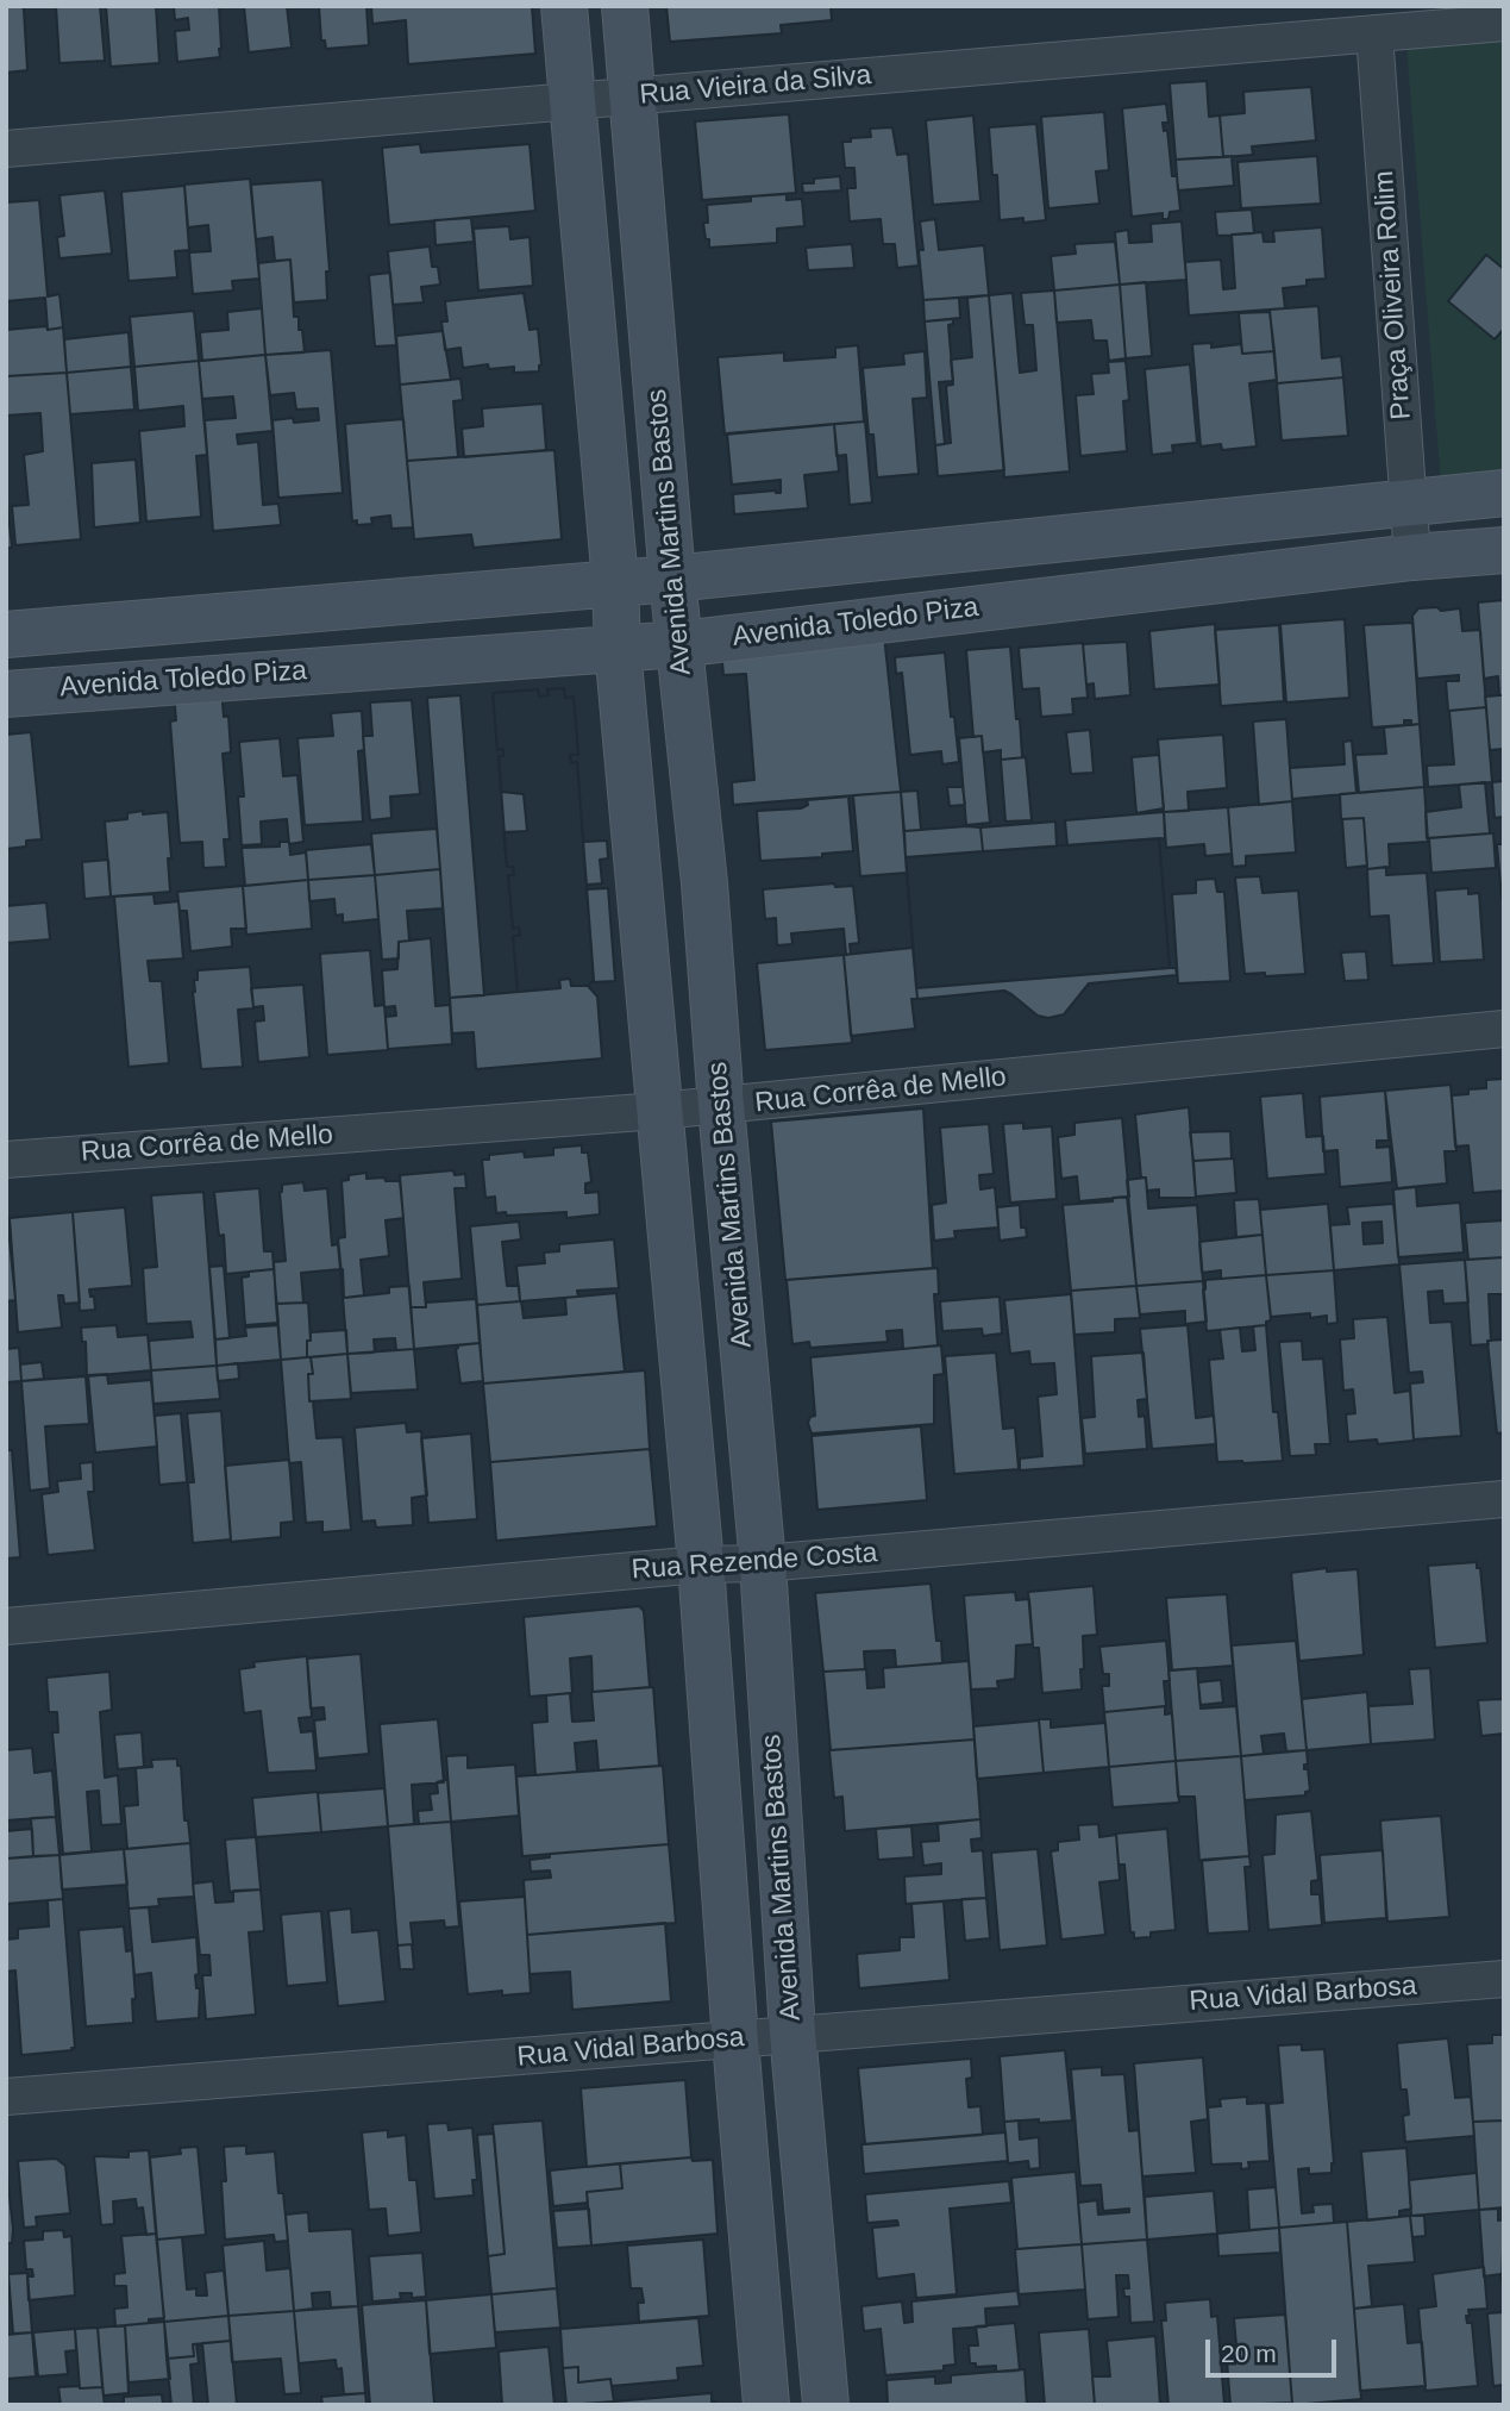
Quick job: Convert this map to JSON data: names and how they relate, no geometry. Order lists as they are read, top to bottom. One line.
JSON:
{"streets":{"street":["Rua Vieira da Silva","Praça Oliveira Rolim","Avenida Martins Bastos","Avenida Toledo Piza","Rua Corrêa de Mello","Rua Rezende Costa","Rua Vidal Barbosa"]},"crossings":[["Rua Vieira da Silva","Praça Oliveira Rolim"],["Rua Vieira da Silva","Avenida Martins Bastos"],["Praça Oliveira Rolim","Avenida Toledo Piza"],["Avenida Martins Bastos","Avenida Toledo Piza"],["Avenida Martins Bastos","Rua Corrêa de Mello"],["Avenida Martins Bastos","Rua Rezende Costa"],["Avenida Martins Bastos","Rua Vidal Barbosa"]],"scale_bar":"20 m"}
